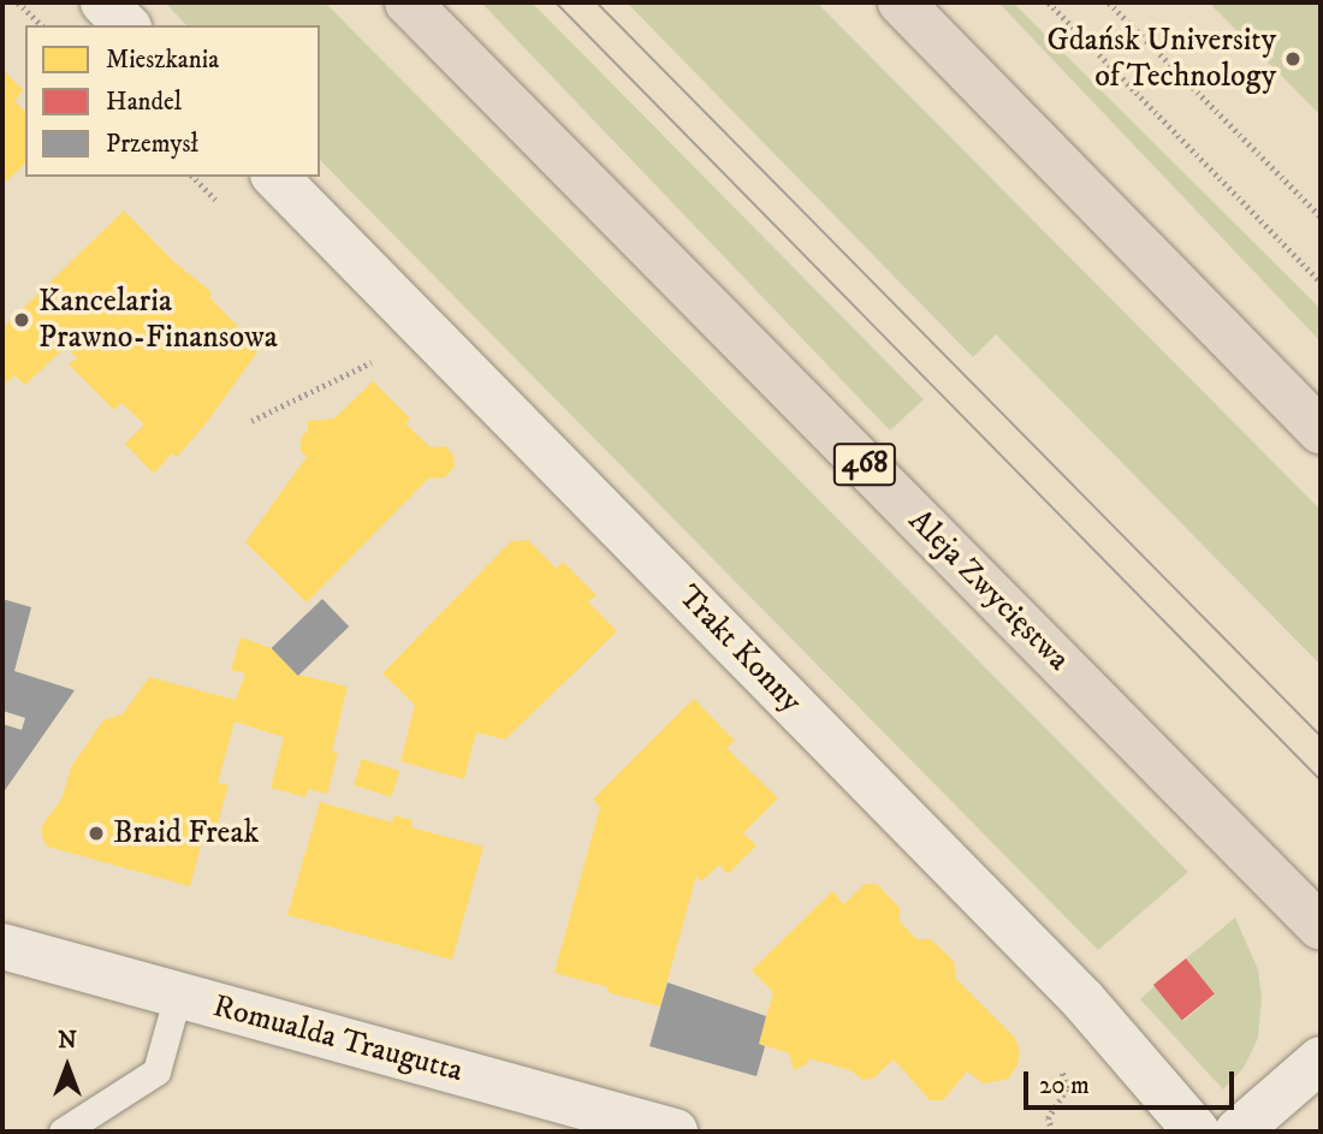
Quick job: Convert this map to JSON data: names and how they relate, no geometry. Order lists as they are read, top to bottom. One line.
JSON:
{"streets":{"main road":["468","Aleja Zwycięstwa"],"street":["Trakt Konny","Romualda Traugutta"]},"places":["Gdańsk University of Technology","Kancelaria Prawno-Finansowa","Braid Freak"],"legend":["Mieszkania","Handel","Przemysł"],"scale_bar":"20 m","north":"top"}
